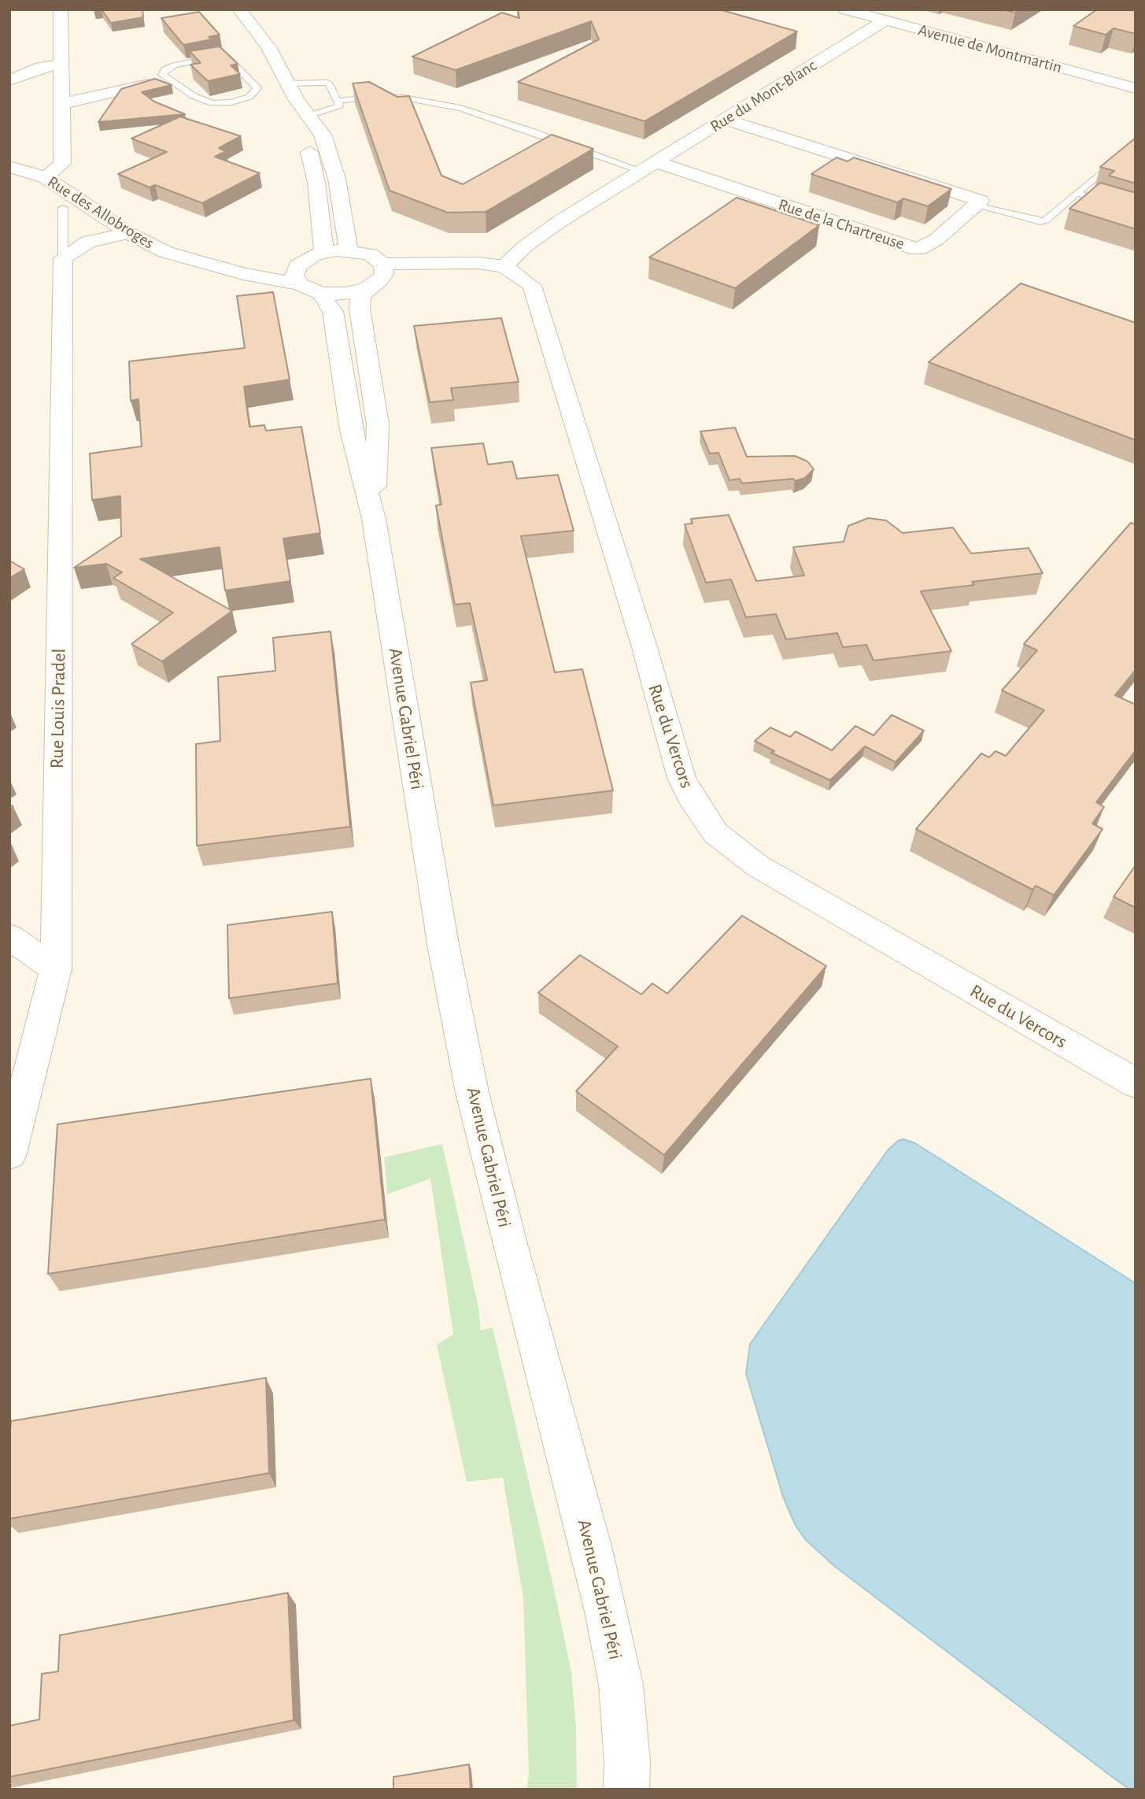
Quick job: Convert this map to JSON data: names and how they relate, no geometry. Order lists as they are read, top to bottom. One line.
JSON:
{"streets":{"street":["Avenue de Montmartin","Rue du Mont-Blanc","Rue des Allobroges","Rue de la Chartreuse","Rue Louis Pradel","Avenue Gabriel Péri","Rue du Vercors"]},"crossings":[["Avenue de Montmartin","Rue du Mont-Blanc"],["Rue du Mont-Blanc","Rue de la Chartreuse"],["Rue du Mont-Blanc","Rue du Vercors"],["Rue des Allobroges","Avenue Gabriel Péri"]]}
